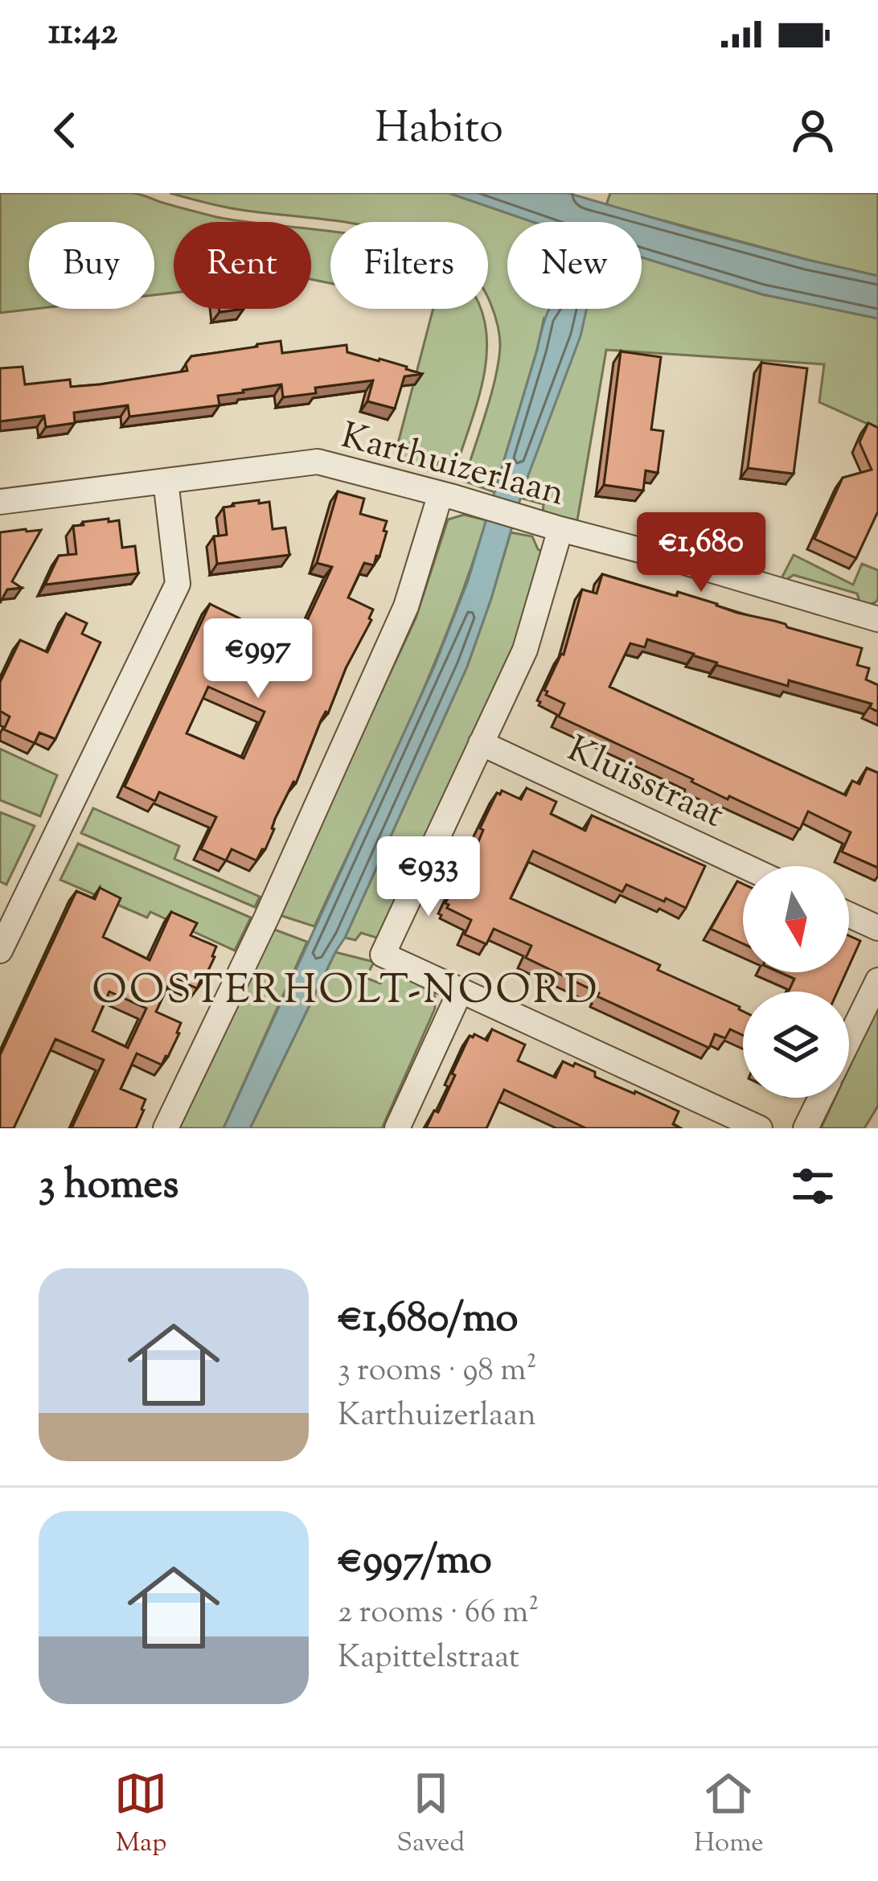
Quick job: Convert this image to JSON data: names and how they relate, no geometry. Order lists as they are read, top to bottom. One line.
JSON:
{"streets":{"street":["Karthuizerlaan","Kluisstraat"]},"districts":["OOSTERHOLT-NOORD"],"north":"bottom","page":{"status":"11:42","header":"Habito","chip":["Buy","Rent","Filters","New"],"price":["€1,680","€997","€933"],"heading":"3 homes","list":[{"name":"€1,680/mo","note":"3 rooms · 98 m² · Karthuizerlaan"},{"name":"€997/mo","note":"2 rooms · 66 m² · Kapittelstraat"}],"tabs":["Map","Saved","Home"]}}
